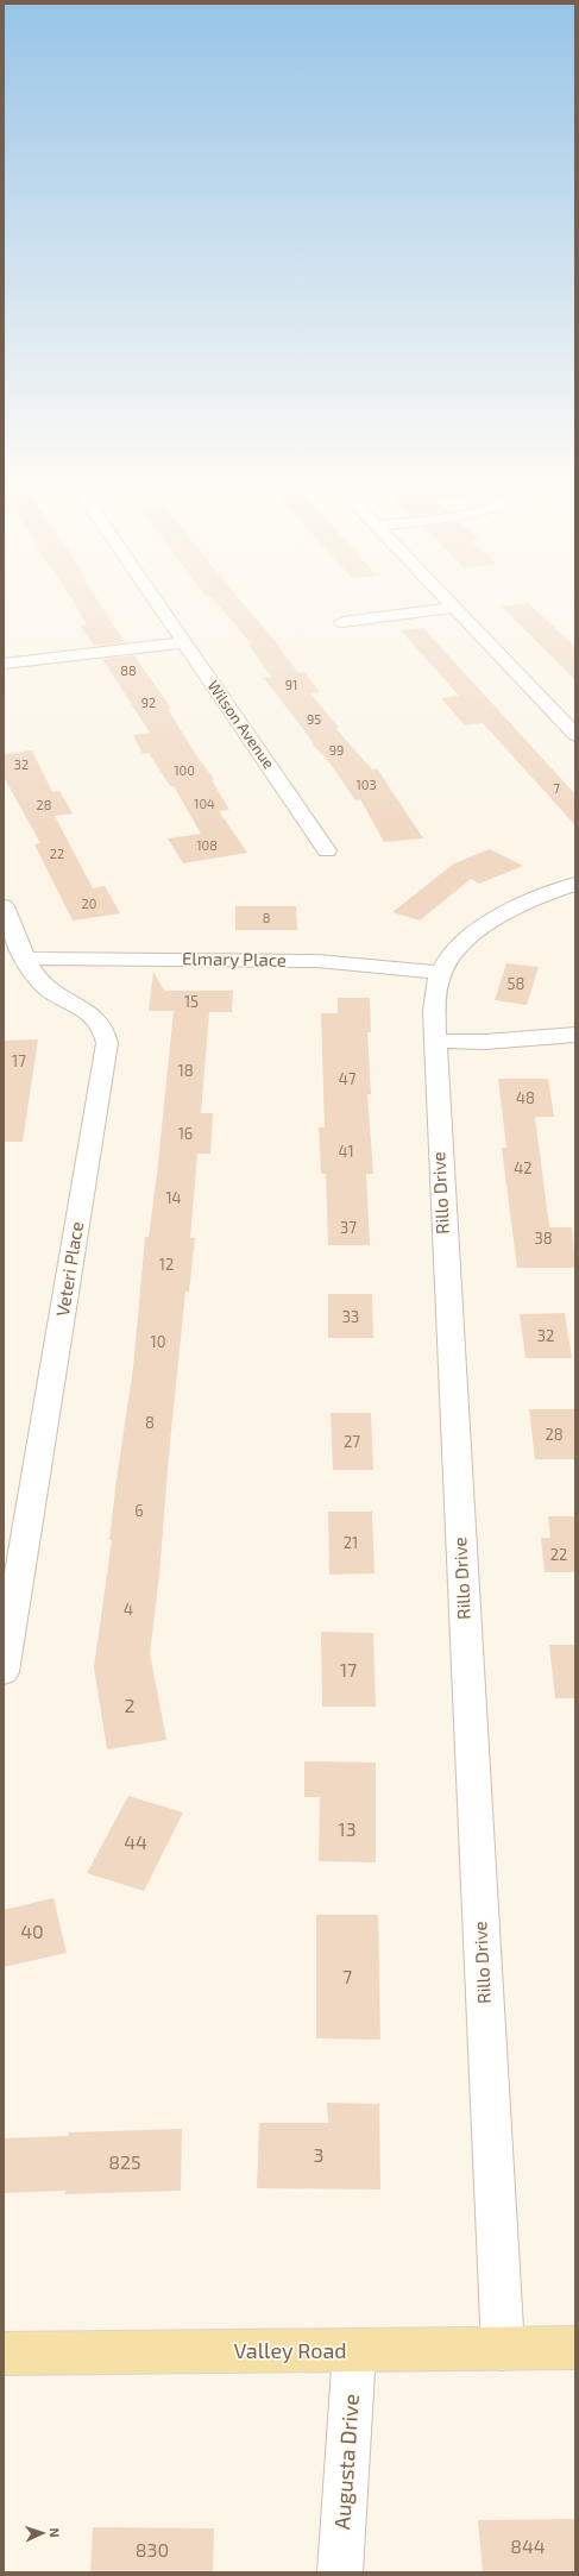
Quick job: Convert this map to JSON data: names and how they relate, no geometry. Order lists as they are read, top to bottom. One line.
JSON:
{"streets":{"main road":["Valley Road"],"street":["Wilson Avenue","Elmary Place","Rillo Drive","Veteri Place","Augusta Drive"]},"crossings":[["Elmary Place","Rillo Drive"],["Elmary Place","Veteri Place"],["Rillo Drive","Valley Road"],["Valley Road","Augusta Drive"]],"house_numbers":["88","91","92","95","99","32","100","103","7","104","28","108","22","20","8","58","15","17","18","47","48","16","41","42","14","37","38","12","33","32","10","8","28","27","6","21","22","4","17","2","13","44","40","7","3","825","844","830"],"north":"right"}
